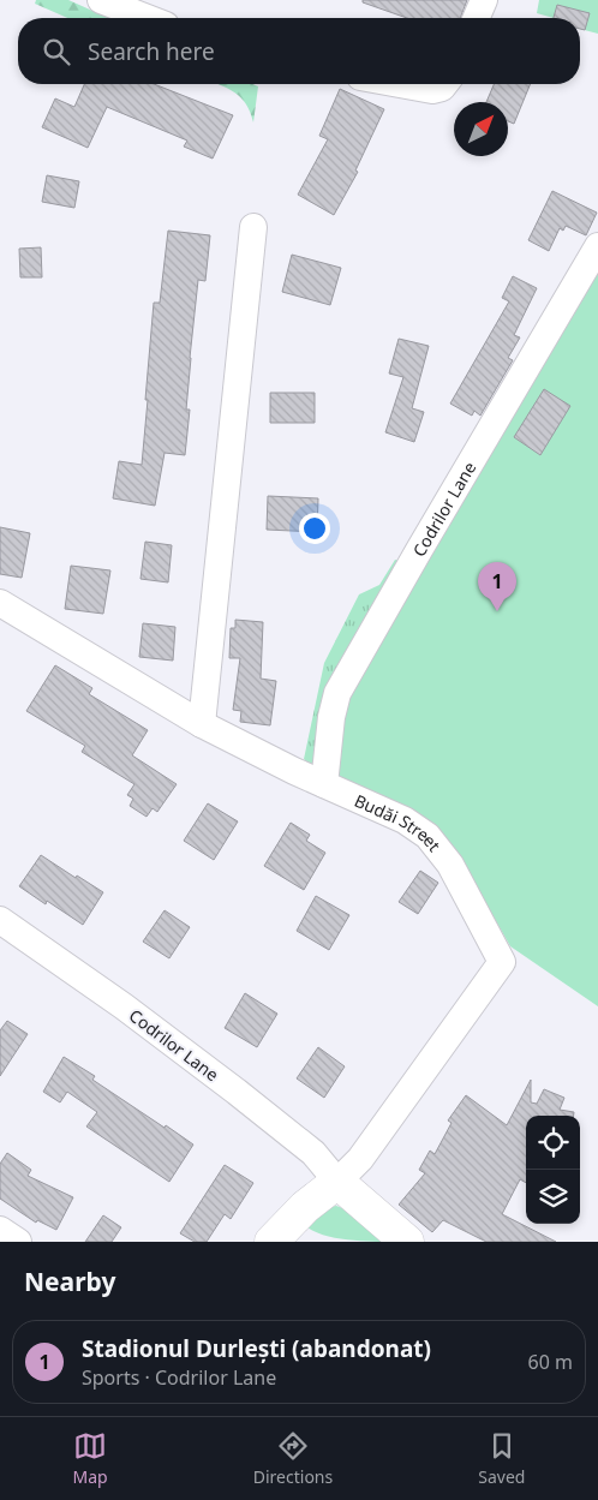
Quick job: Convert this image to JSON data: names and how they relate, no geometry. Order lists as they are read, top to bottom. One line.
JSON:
{"streets":{"street":["Codrilor Lane","Budăi Street"]},"crossings":[["Codrilor Lane","Budăi Street"]],"north":"top right","page":{"search":"Search here","pins":"1","heading":"Nearby","list":[{"mark":"1","name":"Stadionul Durlești (abandonat)","note":"Sports · Codrilor Lane","value":"60 m"}],"nav":["Map","Directions","Saved"]}}
